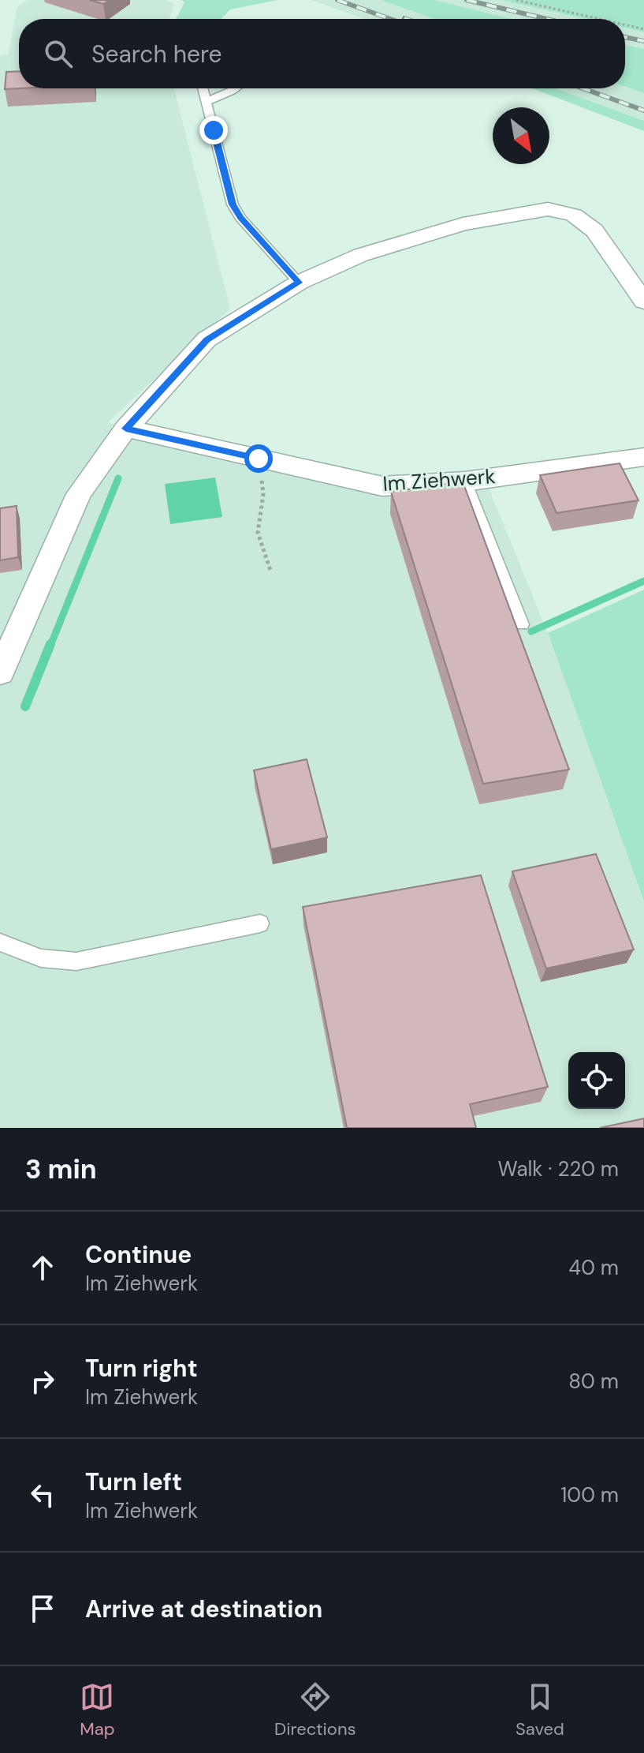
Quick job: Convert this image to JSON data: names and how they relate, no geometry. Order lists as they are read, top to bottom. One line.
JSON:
{"streets":{"street":["Im Ziehwerk"]},"north":"bottom right","page":{"search":"Search here","heading":["3 min","Walk · 220 m"],"list":[["Continue","Im Ziehwerk","40 m"],["Turn right","Im Ziehwerk","80 m"],["Turn left","Im Ziehwerk","100 m"],"Arrive at destination"],"nav":["Map","Directions","Saved"]}}
